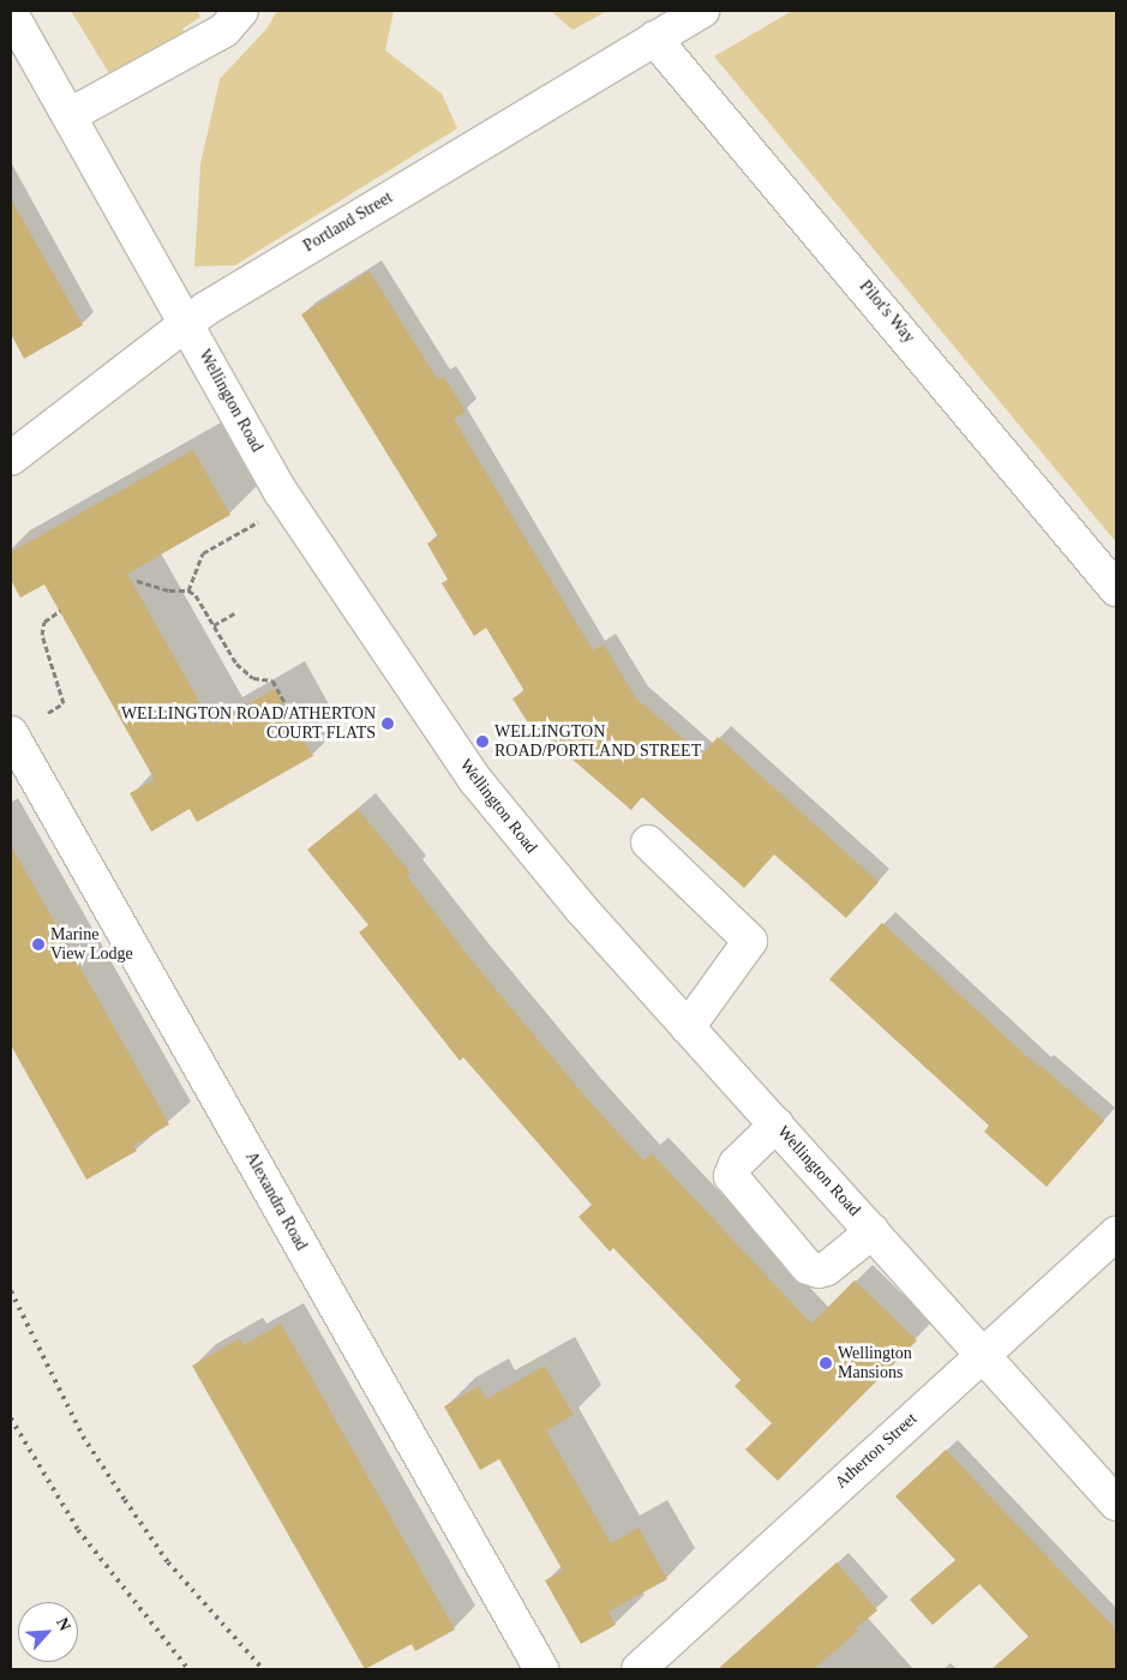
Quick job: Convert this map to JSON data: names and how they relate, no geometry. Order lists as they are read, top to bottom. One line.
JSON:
{"streets":{"street":["Portland Street","Pilot's Way","Wellington Road","Alexandra Road","Atherton Street"]},"crossings":[["Portland Street","Pilot's Way"],["Portland Street","Wellington Road"],["Wellington Road","Atherton Street"]],"places":["WELLINGTON ROAD/ATHERTON COURT FLATS","WELLINGTON ROAD/PORTLAND STREET","Marine View Lodge","Wellington Mansions"],"north":"top right"}
